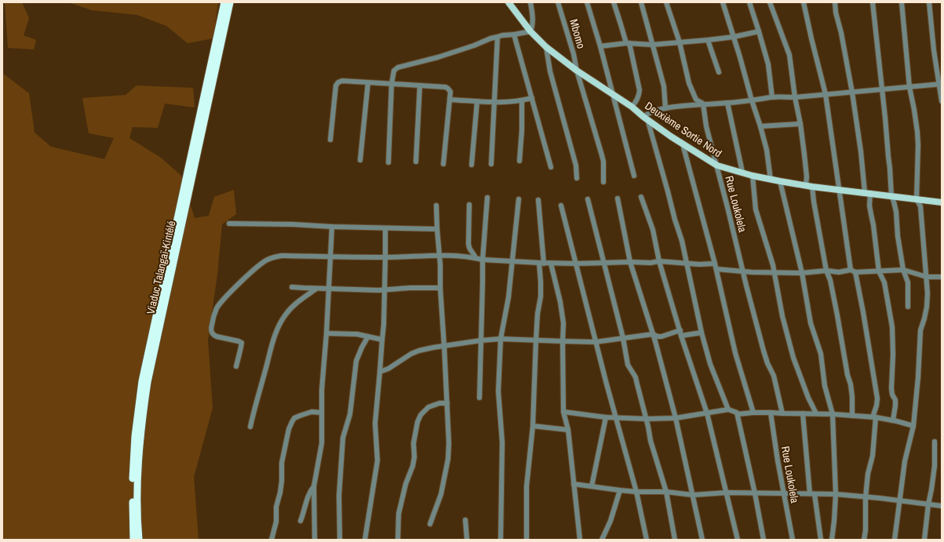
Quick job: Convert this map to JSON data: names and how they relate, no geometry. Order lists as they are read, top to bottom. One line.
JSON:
{"streets":{"highway":["Viaduc Talangaï-Kintélé"],"main road":["Deuxième Sortie Nord"],"street":["Mbomo","Rue Loukolela"]},"crossings":[["Mbomo","Deuxième Sortie Nord"],["Deuxième Sortie Nord","Rue Loukolela"]]}
